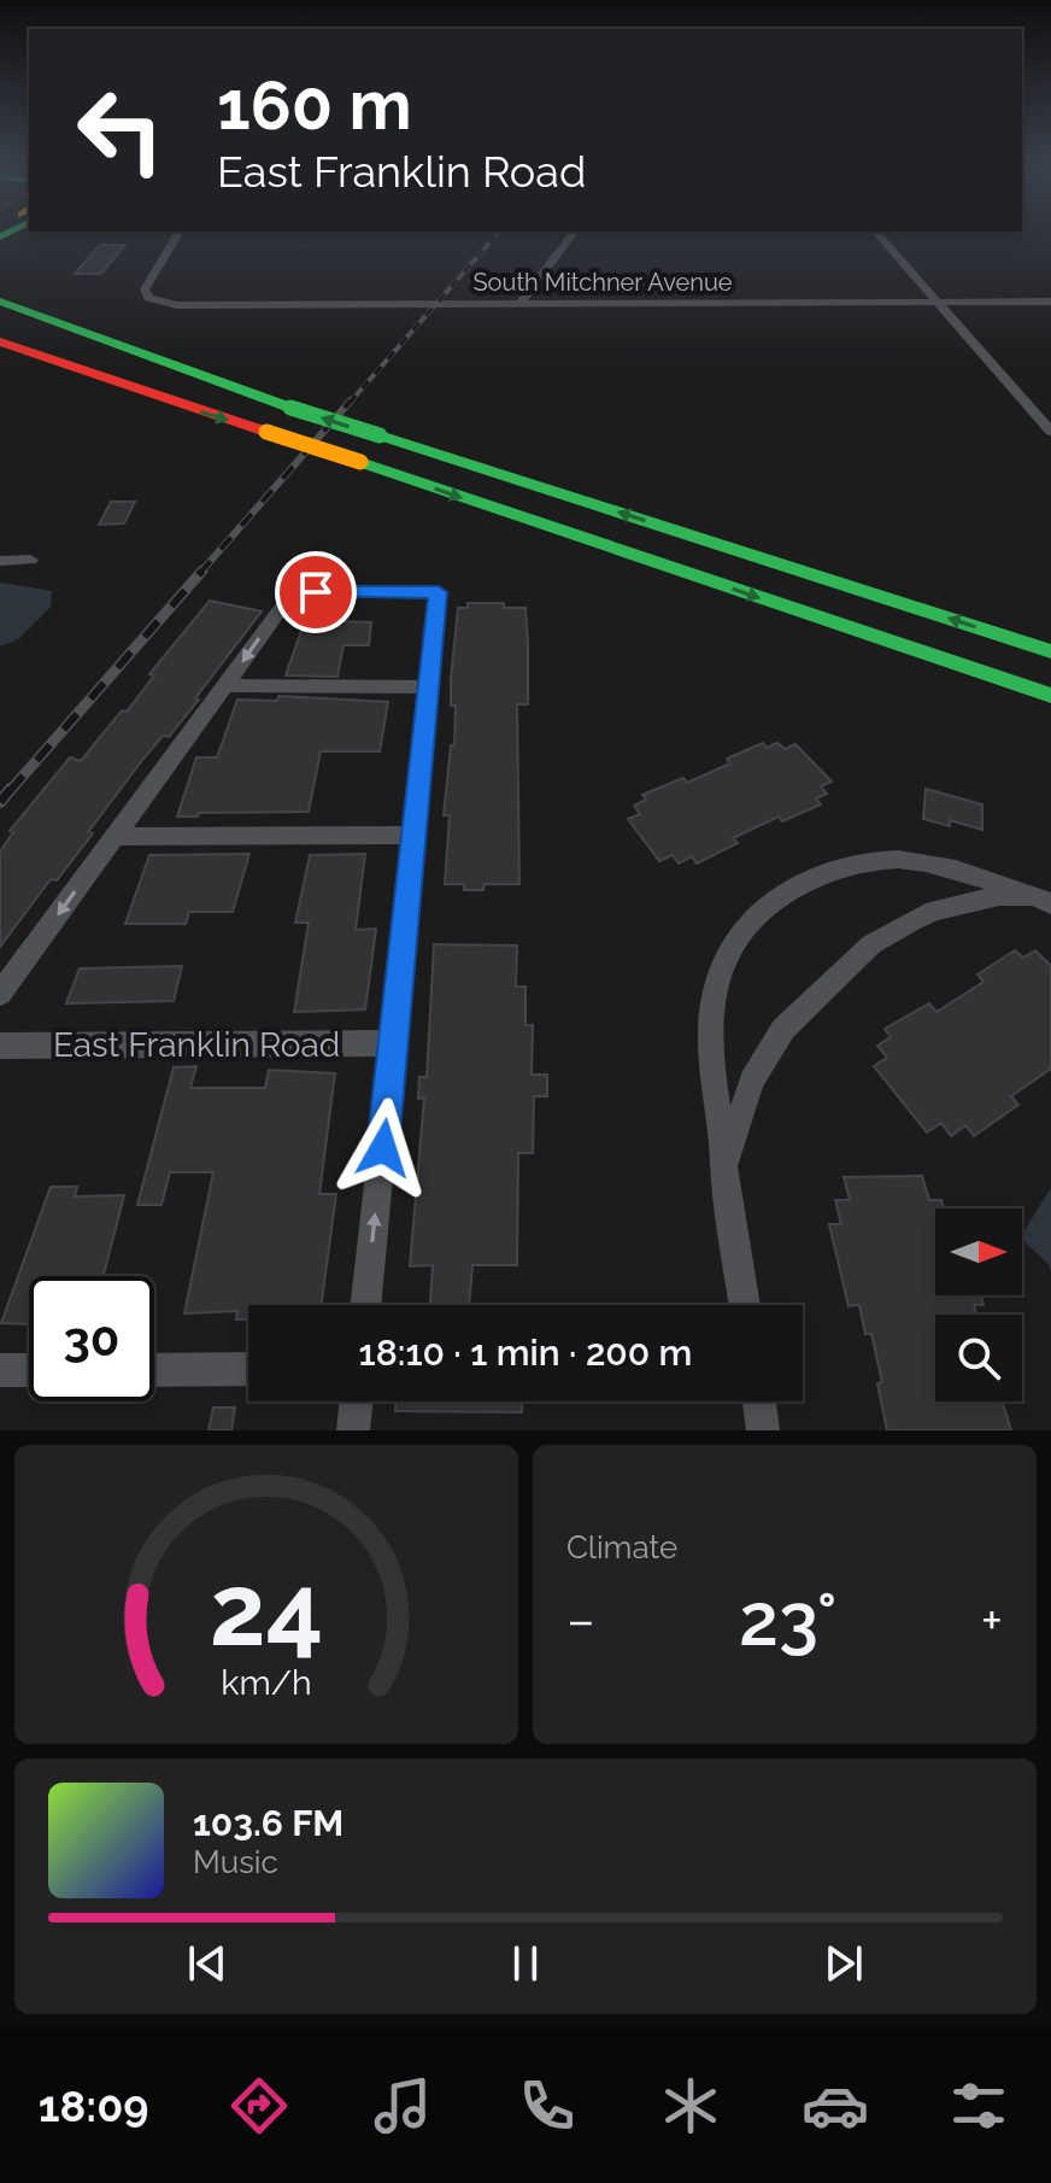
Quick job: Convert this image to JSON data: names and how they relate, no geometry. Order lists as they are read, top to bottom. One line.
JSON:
{"streets":{"street":["South Mitchner Avenue","East Franklin Road"]},"north":"right","page":{"turn":["160 m","East Franklin Road"],"limit":"30","trip":"18:10 · 1 min · 200 m","tile":"Climate","heat":["−","23°","+"],"song":["103.6 FM","Music"],"tabs":"18:09","gauge":["24","km/h"]}}
